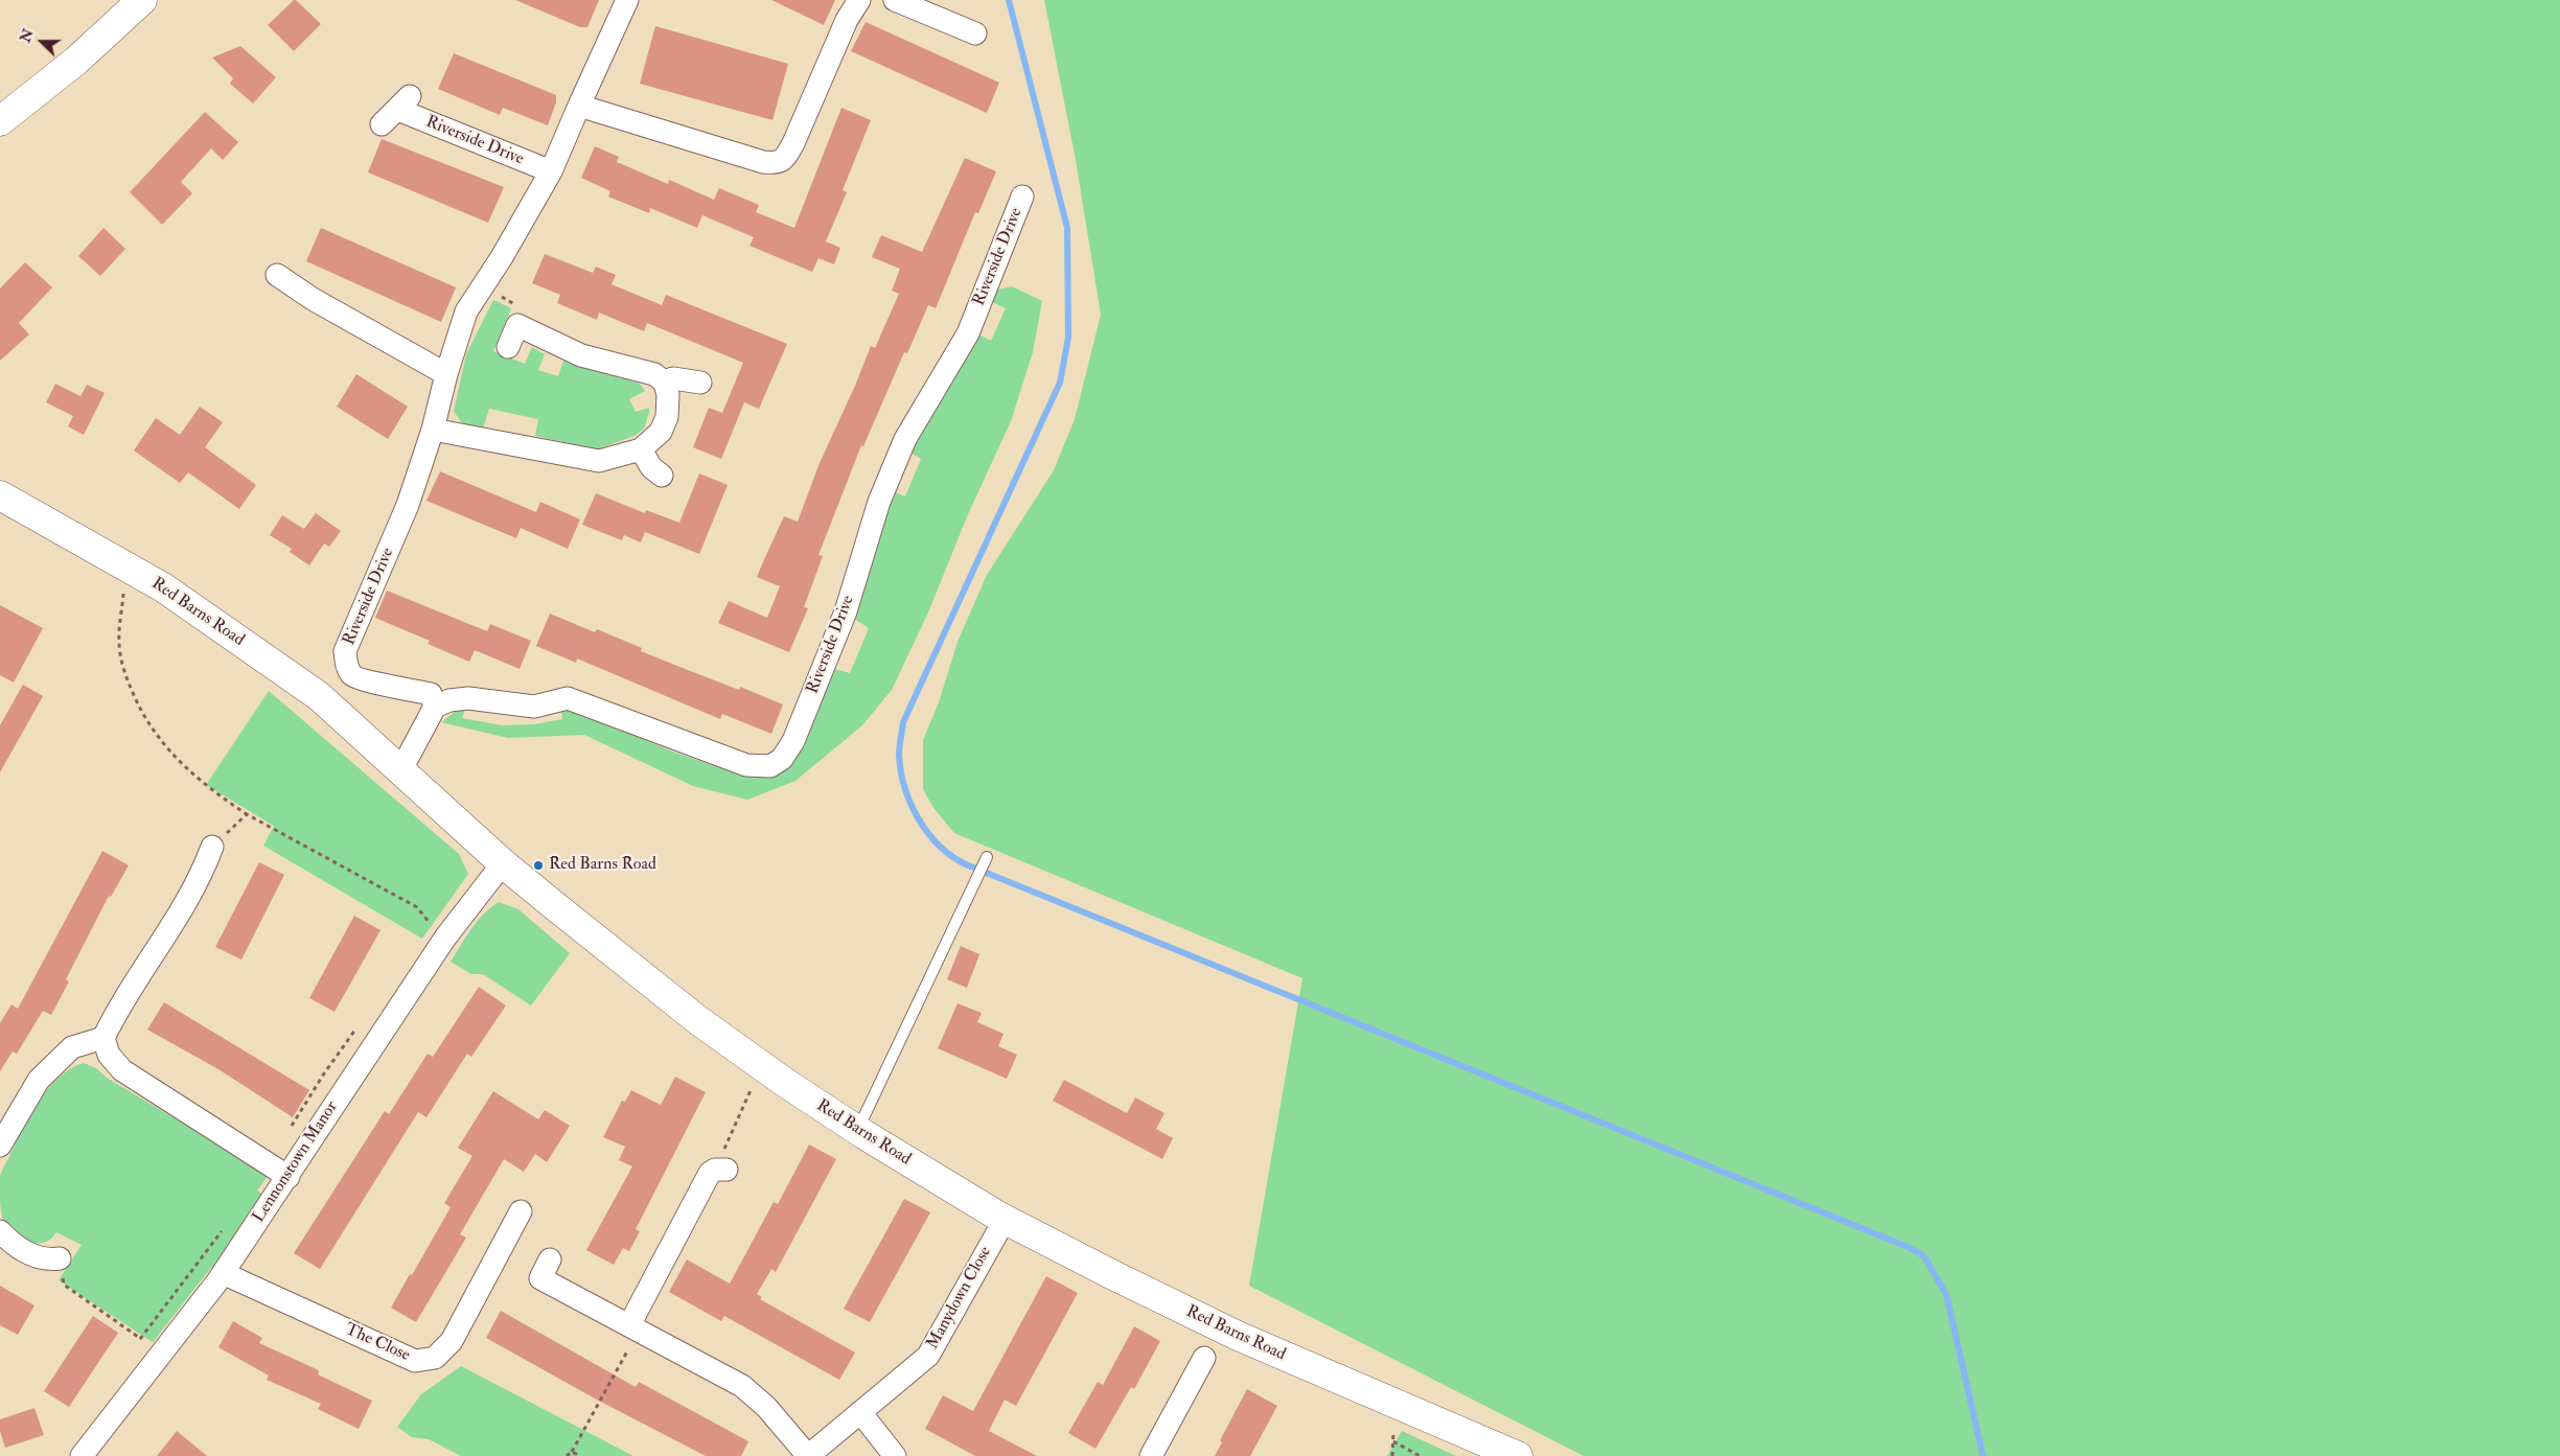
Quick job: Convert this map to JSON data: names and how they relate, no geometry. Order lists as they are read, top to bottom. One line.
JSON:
{"streets":{"street":["Riverside Drive","Red Barns Road","Lennonstown Manor","Manydown Close","The Close"]},"crossings":[["Red Barns Road","Lennonstown Manor"],["Red Barns Road","Manydown Close"],["Lennonstown Manor","The Close"]],"places":["Red Barns Road"],"north":"left"}
